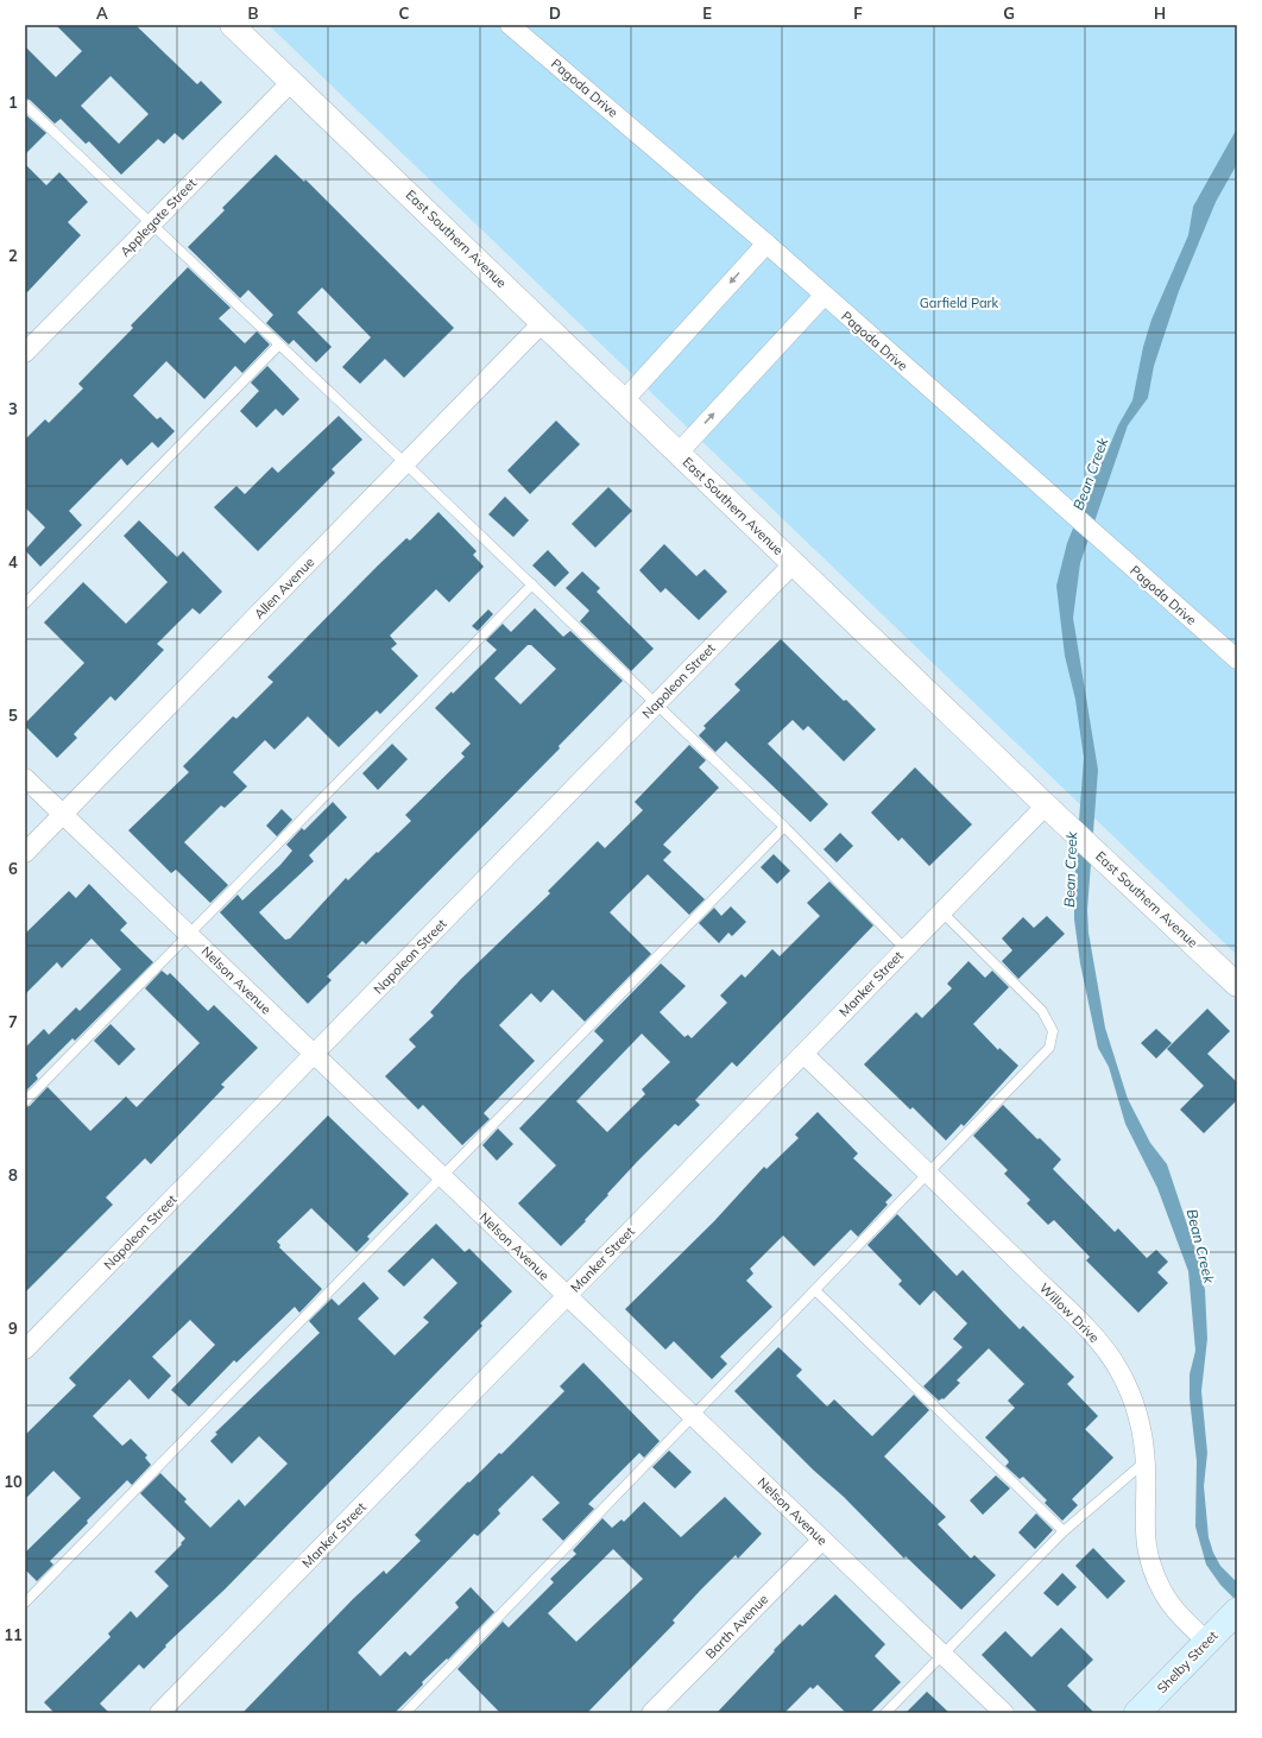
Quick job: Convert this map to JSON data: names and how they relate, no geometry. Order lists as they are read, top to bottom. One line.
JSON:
{"streets":{"main road":["Shelby Street"],"street":["Pagoda Drive","Applegate Street","East Southern Avenue","Allen Avenue","Napoleon Street","Nelson Avenue","Manker Street","Willow Drive","Barth Avenue"]},"crossings":[["Applegate Street","East Southern Avenue"],["East Southern Avenue","Allen Avenue"],["East Southern Avenue","Napoleon Street"],["East Southern Avenue","Manker Street"],["Allen Avenue","Nelson Avenue"],["Napoleon Street","Nelson Avenue"],["Nelson Avenue","Manker Street"],["Nelson Avenue","Barth Avenue"],["Manker Street","Willow Drive"],["Willow Drive","Shelby Street"]],"water":["Bean Creek"],"parks":["Garfield Park"],"grid":{"columns":["A","B","C","D","E","F","G","H"],"rows":["1","2","3","4","5","6","7","8","9","10","11"]}}
